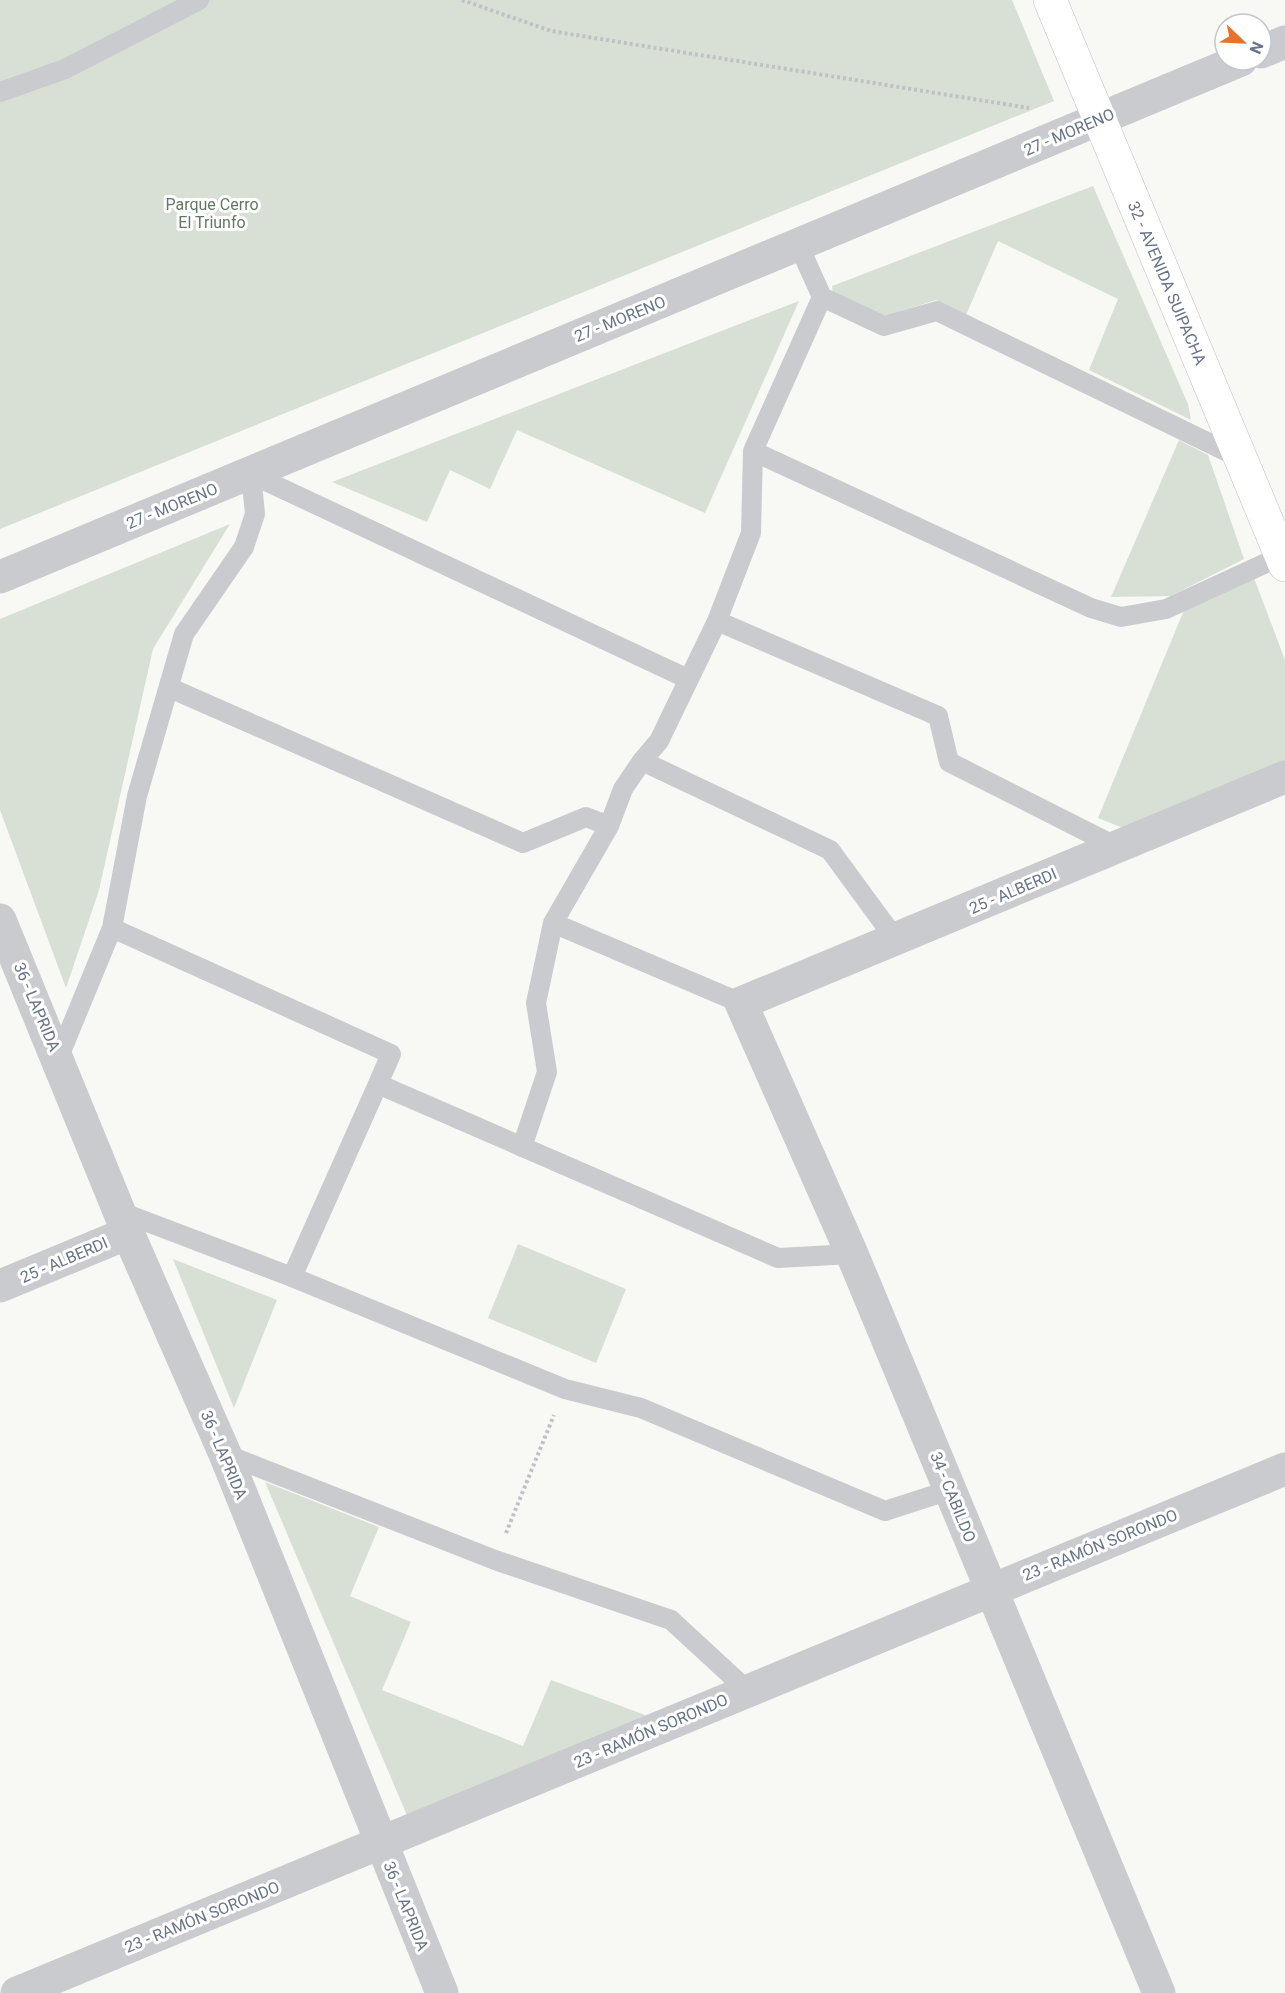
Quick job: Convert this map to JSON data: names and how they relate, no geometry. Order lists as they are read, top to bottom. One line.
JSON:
{"streets":{"street":["27 - MORENO","32 - AVENIDA SUIPACHA","25 - ALBERDI","36 - LAPRIDA","34 - CABILDO","23 - RAMÓN SORONDO"]},"crossings":[["27 - MORENO","32 - AVENIDA SUIPACHA"],["25 - ALBERDI","36 - LAPRIDA"],["25 - ALBERDI","34 - CABILDO"],["36 - LAPRIDA","23 - RAMÓN SORONDO"],["34 - CABILDO","23 - RAMÓN SORONDO"]],"parks":["Parque Cerro El Triunfo"],"north":"bottom right"}
